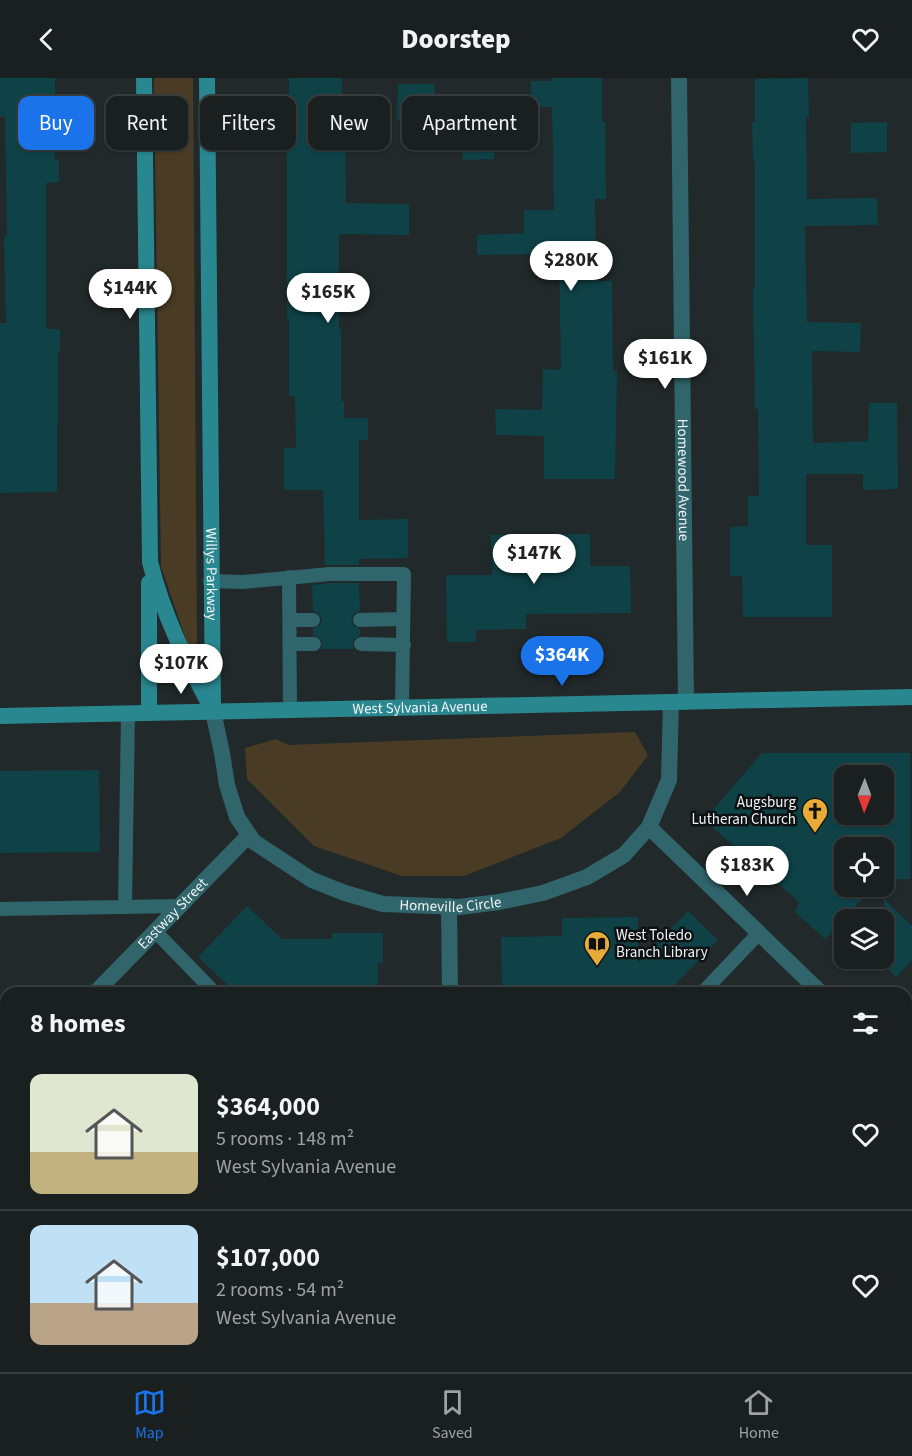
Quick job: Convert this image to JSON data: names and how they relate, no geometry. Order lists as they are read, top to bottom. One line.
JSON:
{"streets":{"main road":["Willys Parkway","West Sylvania Avenue"],"street":["Homewood Avenue","Homeville Circle","Eastway Street"]},"crossings":[["Homewood Avenue","West Sylvania Avenue"],["Homewood Avenue","Homeville Circle"],["Willys Parkway","West Sylvania Avenue"],["Willys Parkway","Homeville Circle"],["West Sylvania Avenue","Homeville Circle"],["Homeville Circle","Eastway Street"]],"places":{"church":["Augsburg Lutheran Church"],"library":["West Toledo Branch Library"]},"north":"bottom","page":{"header":"Doorstep","chip":["Buy","Rent","Filters","New","Apartment"],"price":["$280K","$144K","$165K","$161K","$147K","$364K","$107K","$183K"],"heading":"8 homes","list":[{"name":"$364,000","note":"5 rooms · 148 m² · West Sylvania Avenue"},{"name":"$107,000","note":"2 rooms · 54 m² · West Sylvania Avenue"}],"tabs":["Map","Saved","Home"]}}
